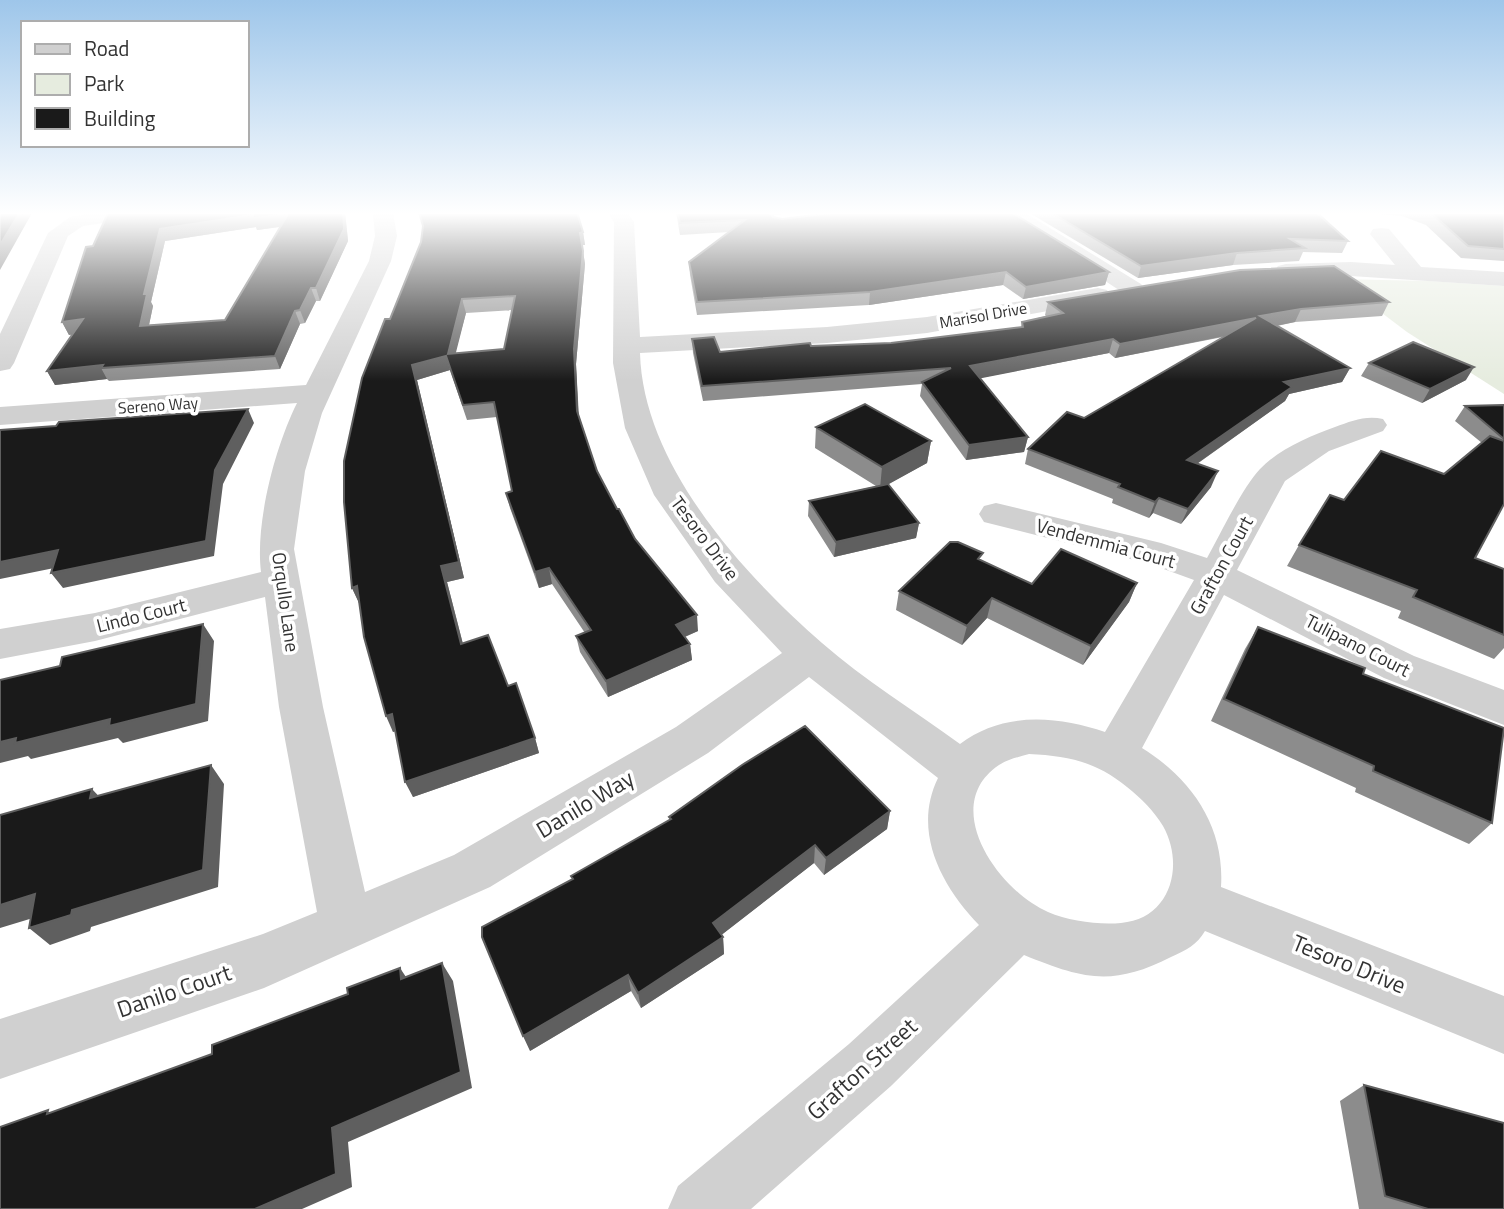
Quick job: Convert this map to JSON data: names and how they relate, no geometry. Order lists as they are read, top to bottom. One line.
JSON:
{"streets":{"street":["Marisol Drive","Sereno Way","Tesoro Drive","Vendemmia Court","Grafton Court","Orqullo Lane","Lindo Court","Tulipano Court","Danilo Way","Danilo Court","Grafton Street"]},"crossings":[["Marisol Drive","Tesoro Drive"],["Sereno Way","Orqullo Lane"],["Tesoro Drive","Grafton Court"],["Tesoro Drive","Danilo Way"],["Tesoro Drive","Grafton Street"],["Vendemmia Court","Grafton Court"],["Vendemmia Court","Tulipano Court"],["Grafton Court","Tulipano Court"],["Grafton Court","Grafton Street"],["Orqullo Lane","Lindo Court"],["Orqullo Lane","Danilo Way"],["Orqullo Lane","Danilo Court"],["Danilo Way","Danilo Court"]],"legend":["Road","Park","Building"]}
